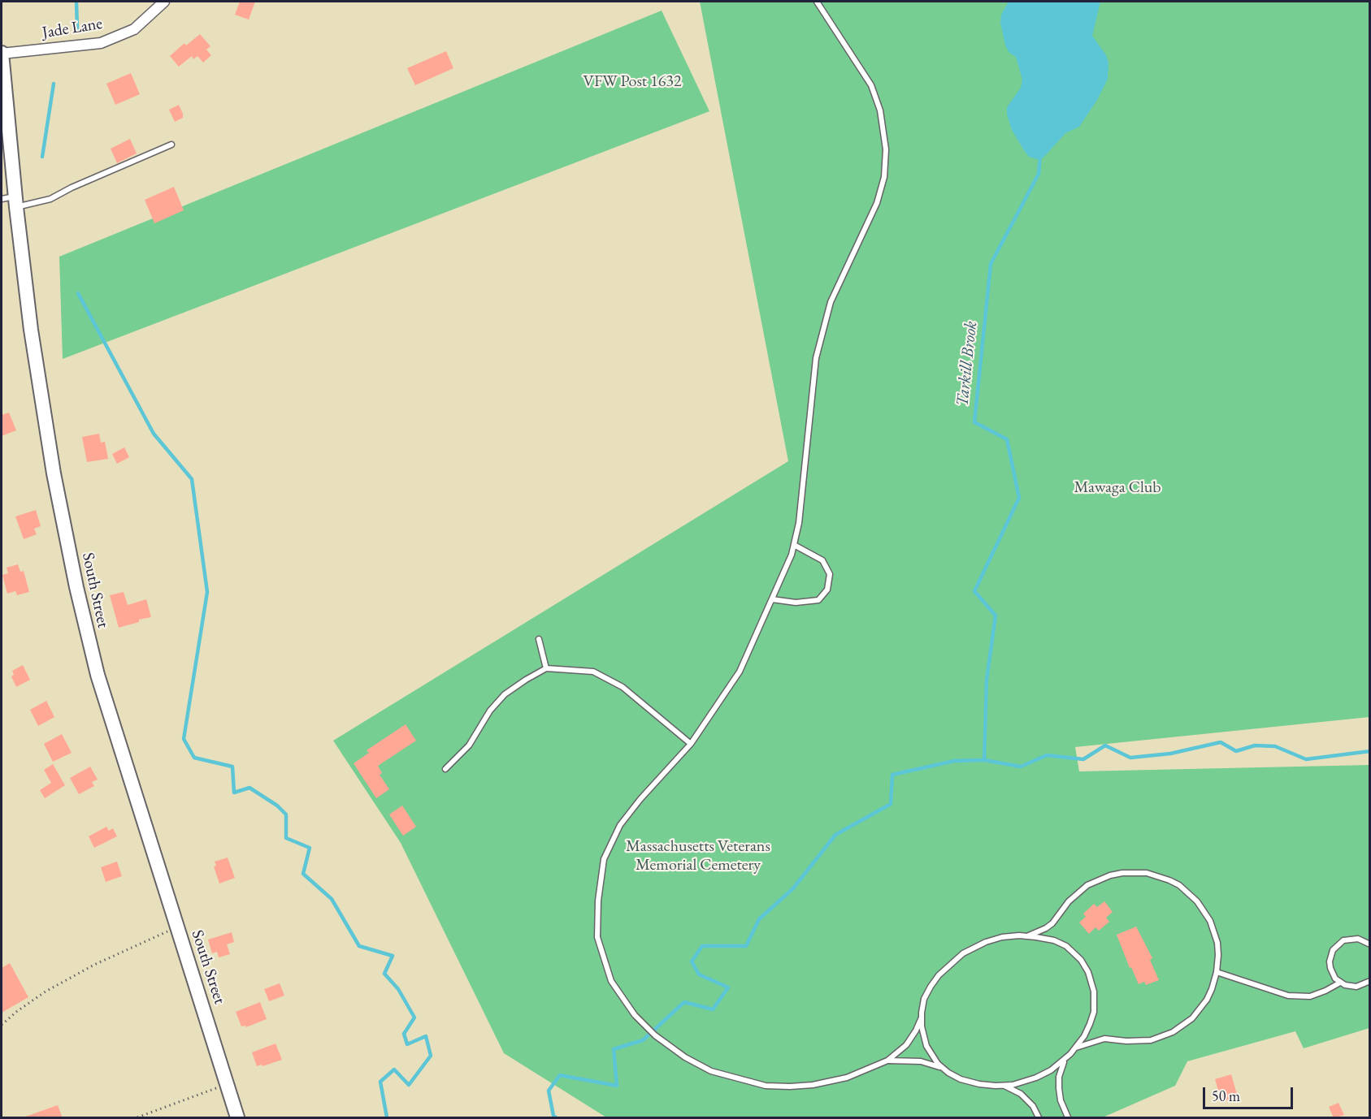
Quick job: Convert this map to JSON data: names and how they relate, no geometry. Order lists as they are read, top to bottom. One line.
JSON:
{"streets":{"street":["Jade Lane","South Street"]},"crossings":[["Jade Lane","South Street"]],"water":["Tarkill Brook"],"parks":["VFW Post 1632","Mawaga Club","Massachusetts Veterans Memorial Cemetery"],"scale_bar":"50 m"}
